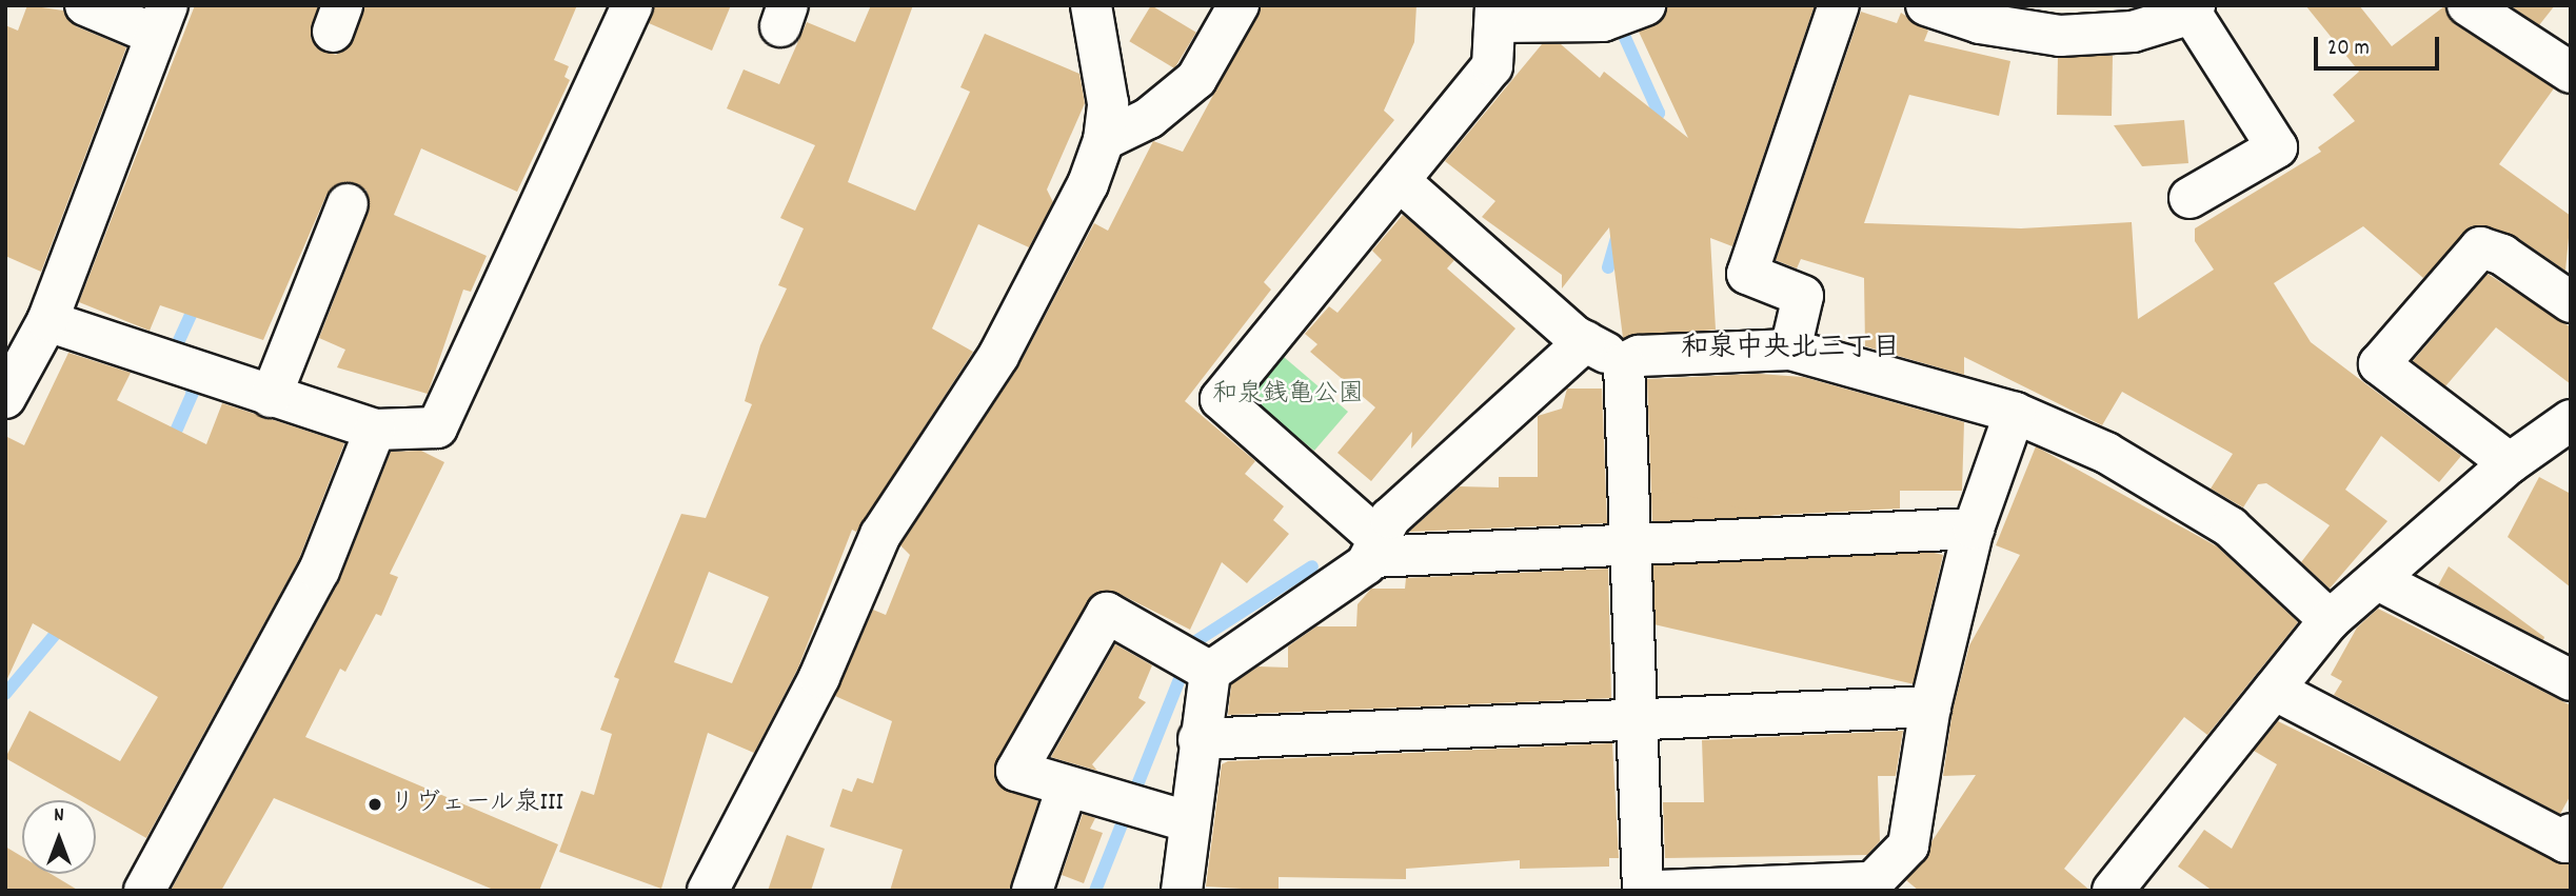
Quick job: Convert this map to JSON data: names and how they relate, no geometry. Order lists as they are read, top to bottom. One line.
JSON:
{"districts":["和泉中央北三丁目"],"parks":["和泉銭亀公園"],"places":["リヴェール泉III"],"scale_bar":"20 m","north":"top"}
